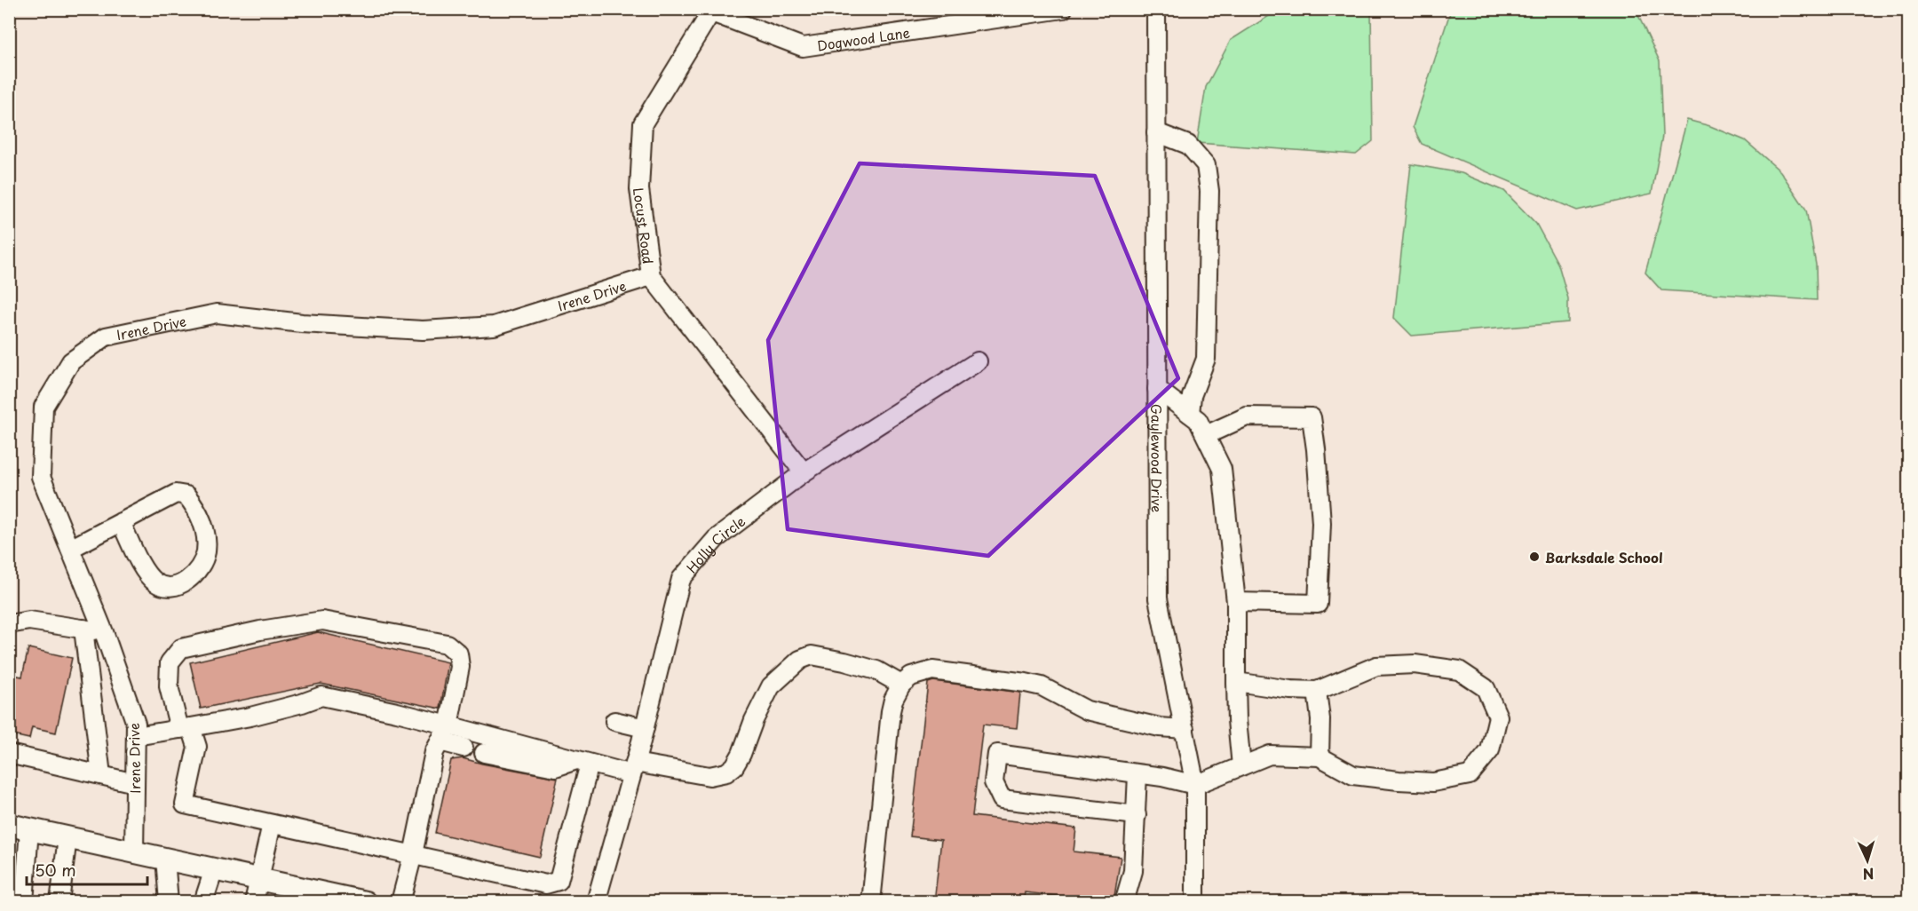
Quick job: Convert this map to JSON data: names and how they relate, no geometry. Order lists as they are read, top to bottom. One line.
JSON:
{"streets":{"street":["Dogwood Lane","Locust Road","Irene Drive","Gaylewood Drive","Holly Circle"]},"crossings":[["Dogwood Lane","Locust Road"],["Locust Road","Irene Drive"],["Locust Road","Holly Circle"]],"places":["Barksdale School"],"scale_bar":"50 m","north":"bottom"}
